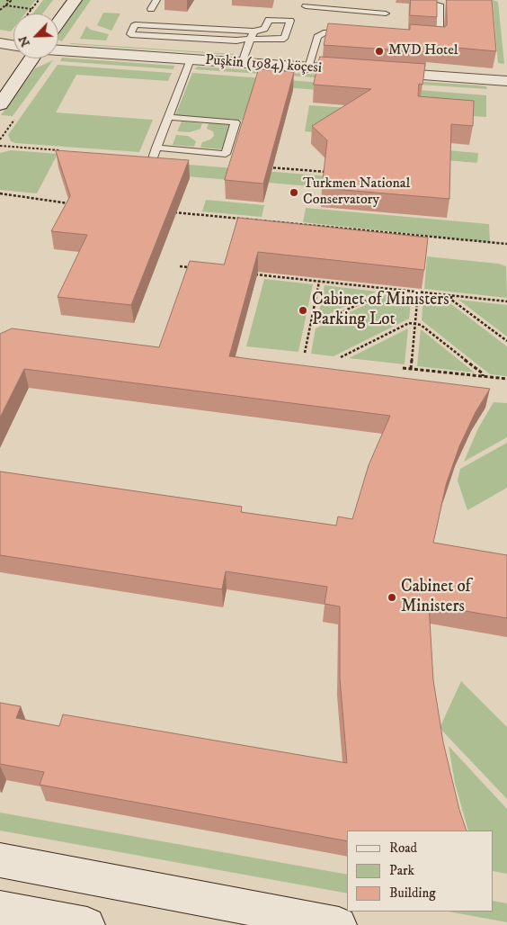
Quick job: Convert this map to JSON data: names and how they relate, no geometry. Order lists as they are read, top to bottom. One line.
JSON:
{"streets":{"street":["Puşkin (1984) köçesi"]},"places":["MVD Hotel","Turkmen National Conservatory","Cabinet of Ministers Parking Lot","Cabinet of Ministers"],"legend":["Road","Park","Building"],"north":"bottom left"}
